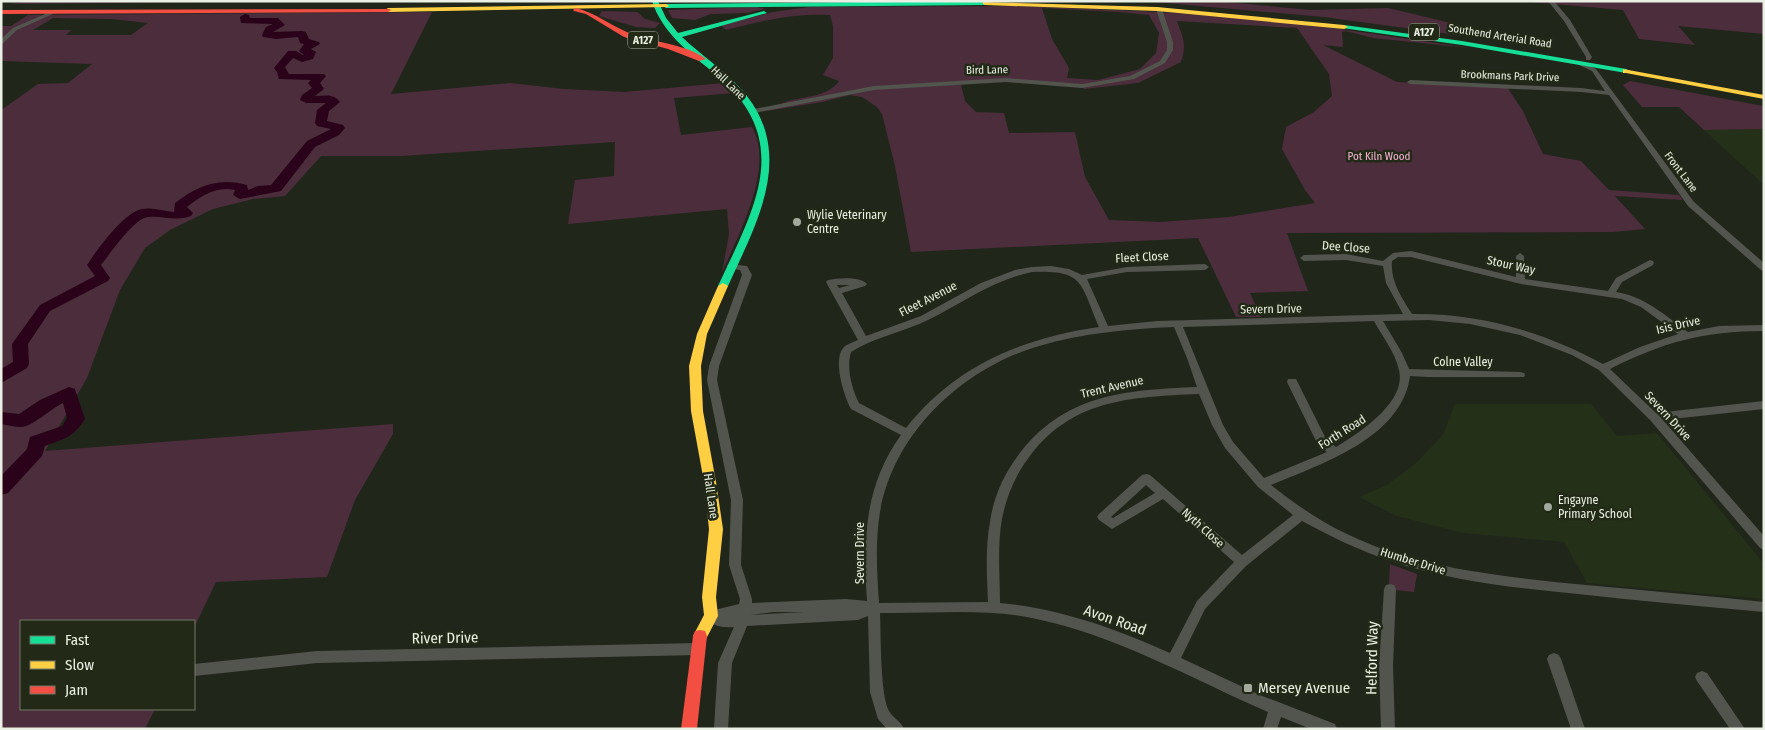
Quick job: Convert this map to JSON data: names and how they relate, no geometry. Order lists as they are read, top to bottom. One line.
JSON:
{"streets":{"main road":["A127","Southend Arterial Road","Hall Lane"],"street":["Bird Lane","Brookmans Park Drive","Front Lane","Dee Close","Fleet Close","Stour Way","Fleet Avenue","Severn Drive","Isis Drive","Colne Valley","Trent Avenue","Forth Road","Nyth Close","Humber Drive","Avon Road","River Drive","Helford Way"]},"crossings":[["A127","Southend Arterial Road"],["A127","Hall Lane"],["Southend Arterial Road","Bird Lane"],["Southend Arterial Road","Front Lane"],["Bird Lane","Hall Lane"],["Brookmans Park Drive","Front Lane"],["Hall Lane","Avon Road"],["Hall Lane","River Drive"],["Dee Close","Stour Way"],["Fleet Close","Fleet Avenue"],["Stour Way","Isis Drive"],["Fleet Avenue","Severn Drive"],["Severn Drive","Isis Drive"],["Severn Drive","Humber Drive"],["Severn Drive","Avon Road"],["Colne Valley","Forth Road"],["Trent Avenue","Humber Drive"],["Trent Avenue","Avon Road"],["Forth Road","Humber Drive"]],"parks":["Pot Kiln Wood"],"places":{"other":["Wylie Veterinary Centre","Engayne Primary School"],"transit":["Mersey Avenue"]},"legend":["Fast","Slow","Jam"]}
